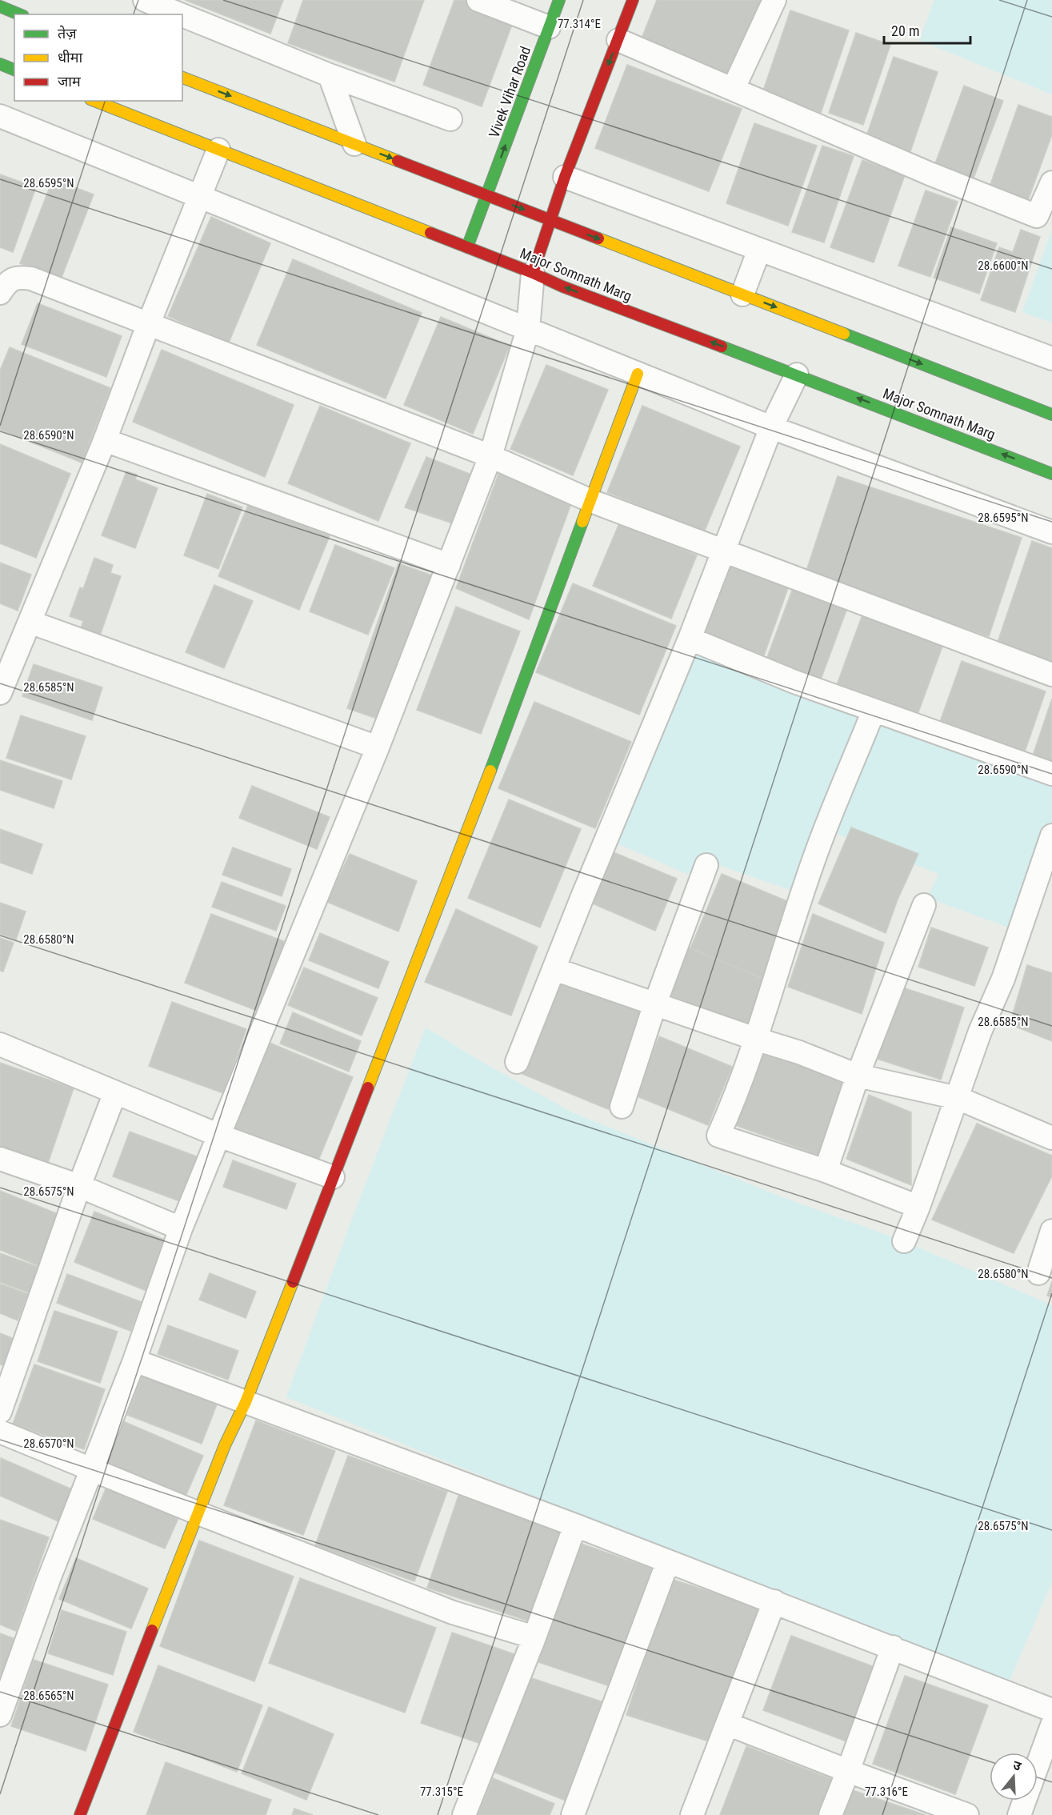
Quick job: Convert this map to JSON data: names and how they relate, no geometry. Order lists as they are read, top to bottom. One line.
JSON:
{"streets":{"main road":["Vivek Vihar Road","Major Somnath Marg"]},"crossings":[["Vivek Vihar Road","Major Somnath Marg"]],"legend":["तेज़","धीमा","जाम"],"scale_bar":"20 m","north":"top","coordinates":["77.314°E","28.6595°N","28.6600°N","28.6590°N","28.6585°N","28.6580°N","28.6575°N","28.6570°N","28.6565°N","77.315°E","77.316°E"]}
